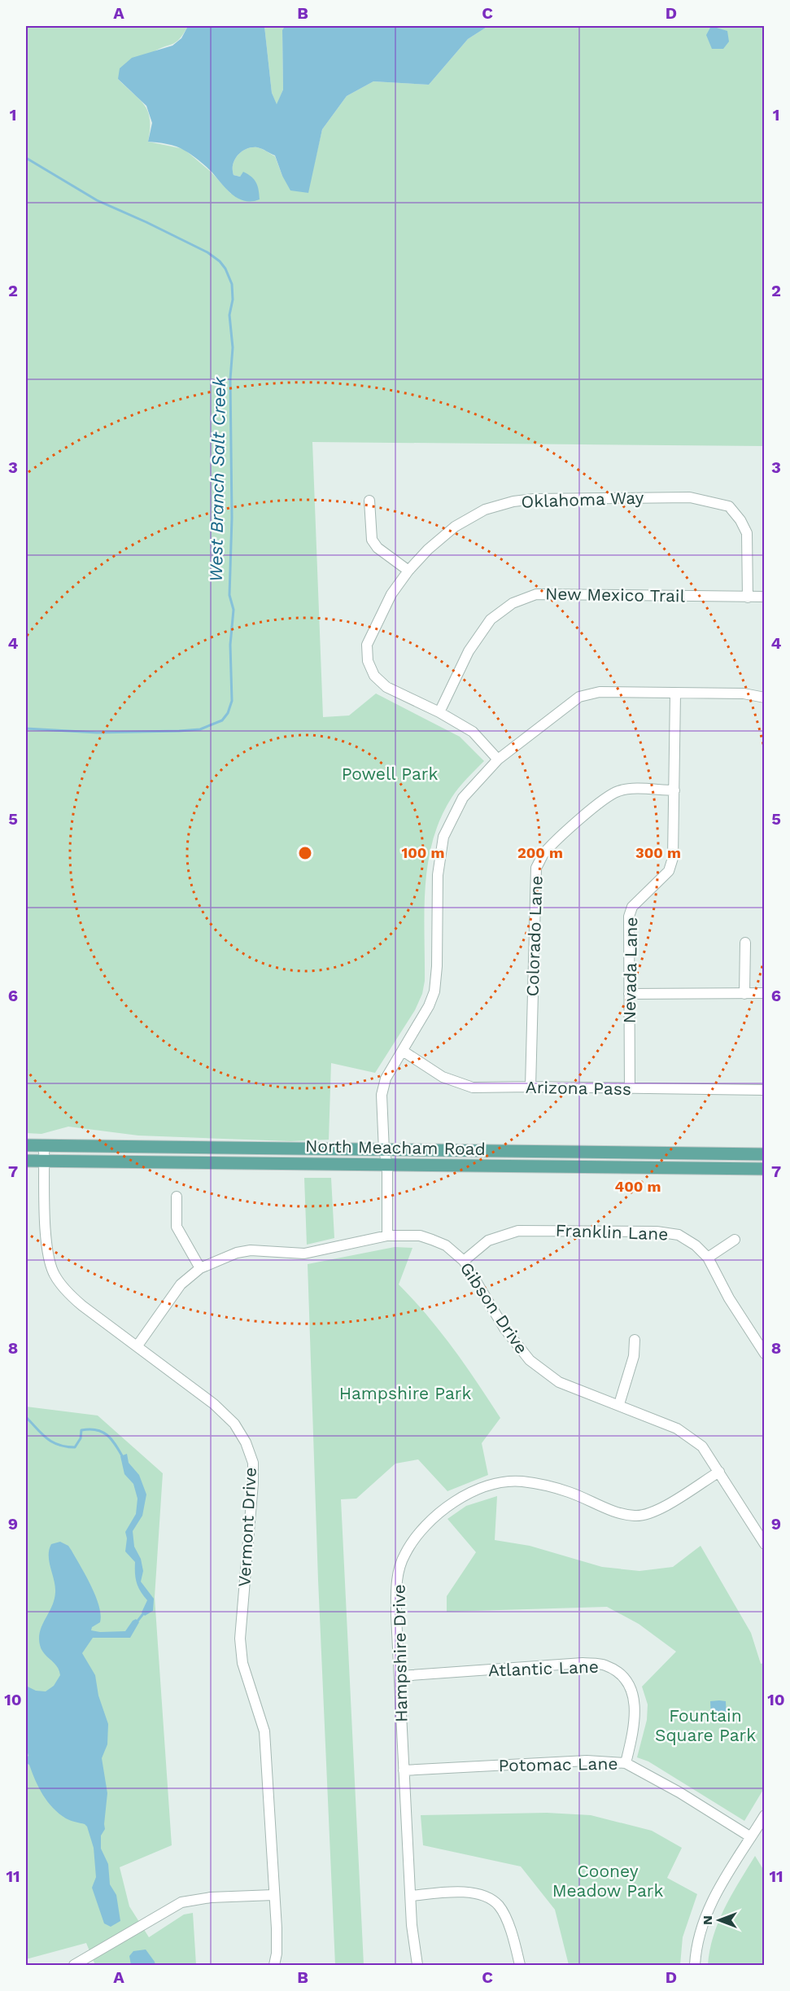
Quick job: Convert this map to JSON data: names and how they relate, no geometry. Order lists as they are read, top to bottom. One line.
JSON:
{"streets":{"main road":["North Meacham Road"],"street":["Oklahoma Way","New Mexico Trail","Colorado Lane","Nevada Lane","Arizona Pass","Franklin Lane","Gibson Drive","Vermont Drive","Hampshire Drive","Atlantic Lane","Potomac Lane"]},"crossings":[["Oklahoma Way","New Mexico Trail"],["Colorado Lane","Nevada Lane"],["Colorado Lane","Arizona Pass"],["Nevada Lane","Arizona Pass"],["North Meacham Road","Vermont Drive"],["Franklin Lane","Gibson Drive"],["Gibson Drive","Vermont Drive"],["Gibson Drive","Hampshire Drive"],["Hampshire Drive","Atlantic Lane"],["Hampshire Drive","Potomac Lane"],["Atlantic Lane","Potomac Lane"]],"water":["West Branch Salt Creek"],"parks":["Powell Park","Hampshire Park","Fountain Square Park","Cooney Meadow Park"],"north":"left","grid":{"columns":["A","B","C","D"],"rows":["1","2","3","4","5","6","7","8","9","10","11"]},"rings":["100 m","200 m","300 m","400 m"]}
